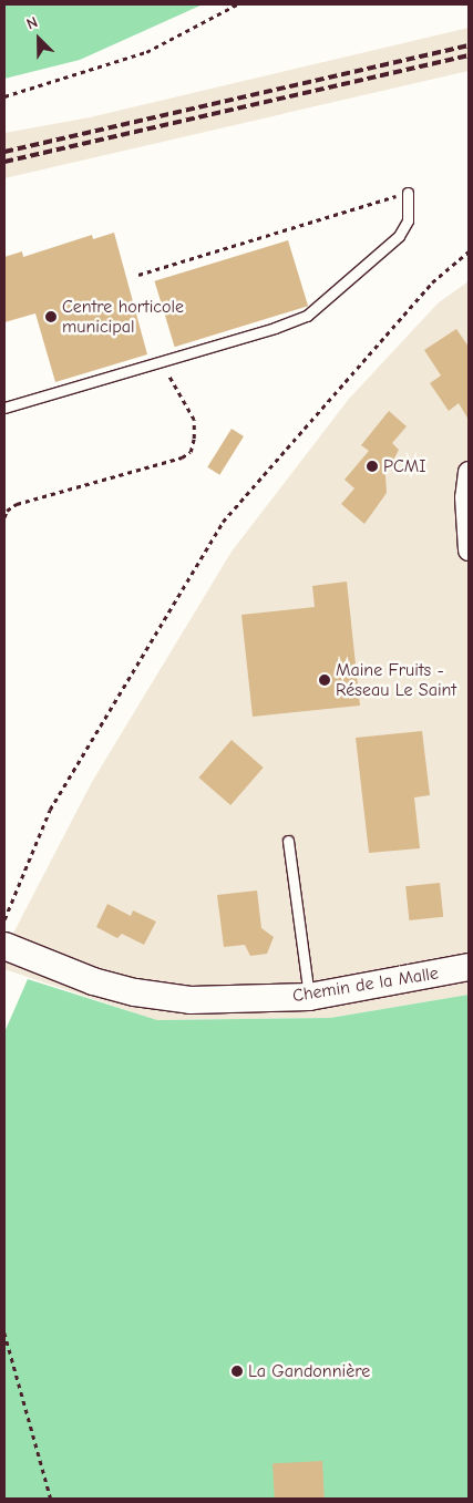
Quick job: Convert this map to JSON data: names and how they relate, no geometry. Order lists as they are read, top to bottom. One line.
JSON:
{"streets":{"street":["Chemin de la Malle"]},"places":["Centre horticole municipal","PCMI","Maine Fruits - Réseau Le Saint","La Gandonnière"],"north":"top left"}
